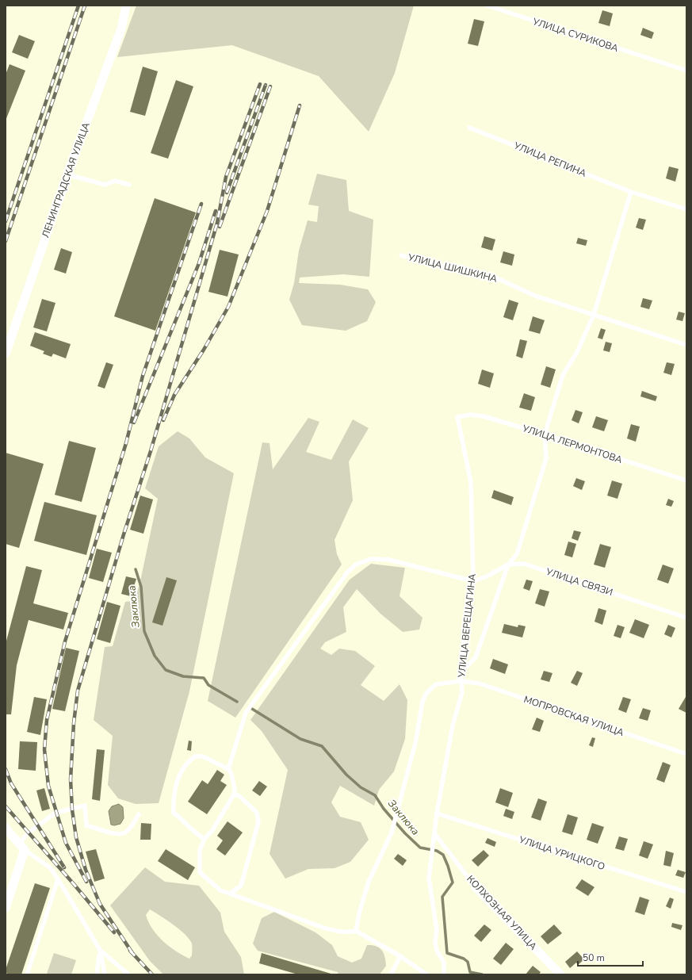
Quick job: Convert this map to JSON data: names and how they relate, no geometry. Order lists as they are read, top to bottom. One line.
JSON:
{"streets":{"street":["ЛЕНИНГРАДСКАЯ УЛИЦА","КОЛХОЗНАЯ УЛИЦА"],"lane":["УЛИЦА СУРИКОВА","УЛИЦА РЕПИНА","УЛИЦА ШИШКИНА","УЛИЦА ЛЕРМОНТОВА","УЛИЦА СВЯЗИ","УЛИЦА ВЕРЕЩАГИНА","МОПРОВСКАЯ УЛИЦА","УЛИЦА УРИЦКОГО"]},"crossings":[["УЛИЦА ЛЕРМОНТОВА","УЛИЦА ВЕРЕЩАГИНА"],["УЛИЦА СВЯЗИ","УЛИЦА ВЕРЕЩАГИНА"],["УЛИЦА ВЕРЕЩАГИНА","МОПРОВСКАЯ УЛИЦА"],["УЛИЦА ВЕРЕЩАГИНА","УЛИЦА УРИЦКОГО"],["УЛИЦА ВЕРЕЩАГИНА","КОЛХОЗНАЯ УЛИЦА"]],"water":["Заклюка"],"scale_bar":"50 m"}
